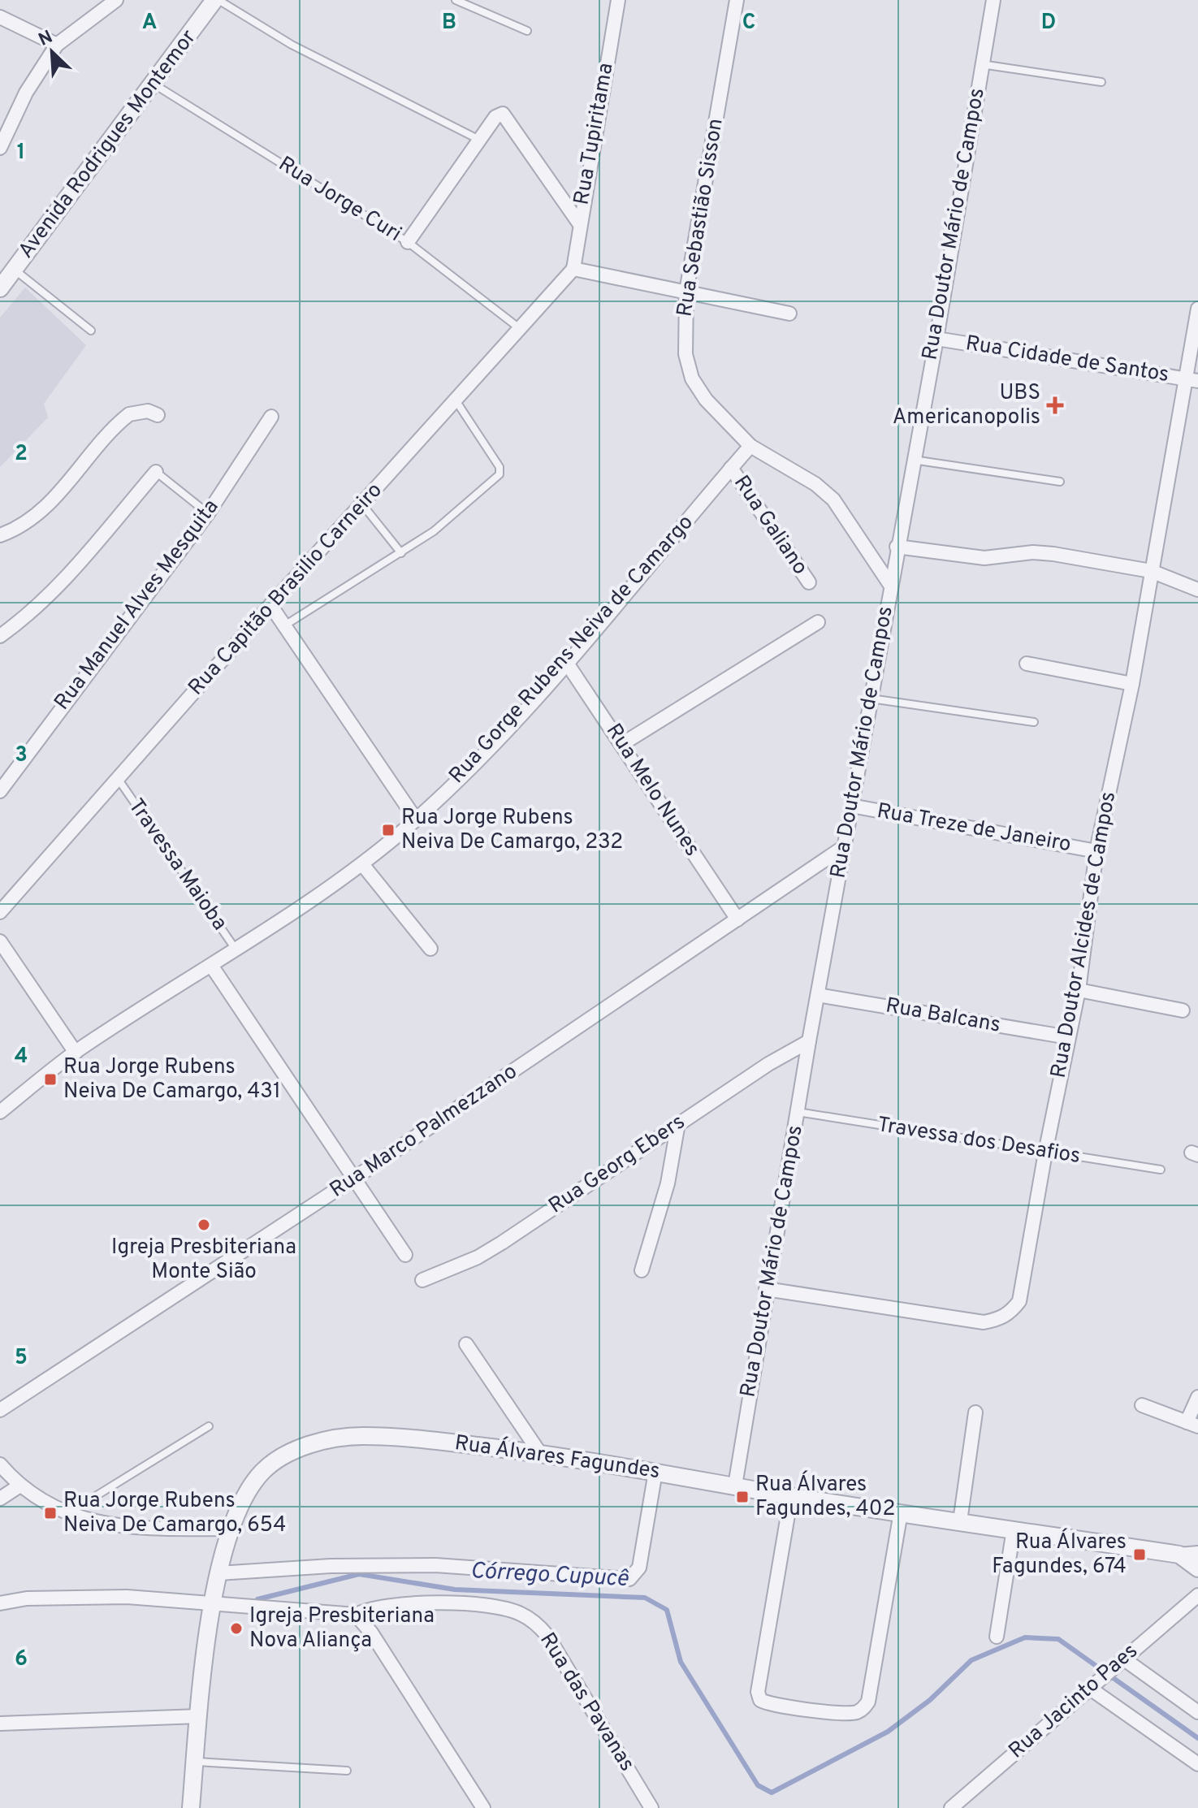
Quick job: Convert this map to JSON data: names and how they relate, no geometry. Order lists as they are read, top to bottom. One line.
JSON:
{"streets":{"street":["Rua Tupiritama","Avenida Rodrigues Montemor","Rua Sebastião Sisson","Rua Doutor Mário de Campos","Rua Cidade de Santos","Rua Galiano","Rua Capitão Brasilio Carneiro","Rua Manuel Alves Mesquita","Rua Gorge Rubens Neiva de Camargo","Rua Melo Nunes","Rua Treze de Janeiro","Rua Doutor Alcides de Campos","Rua Balcans","Rua Marco Palmezzano","Rua Georg Ebers","Rua Álvares Fagundes","Rua Jacinto Paes","Rua das Pavanas"],"lane":["Rua Jorge Curi","Travessa Maioba","Travessa dos Desafios"]},"crossings":[["Rua Tupiritama","Rua Capitão Brasilio Carneiro"],["Avenida Rodrigues Montemor","Rua Jorge Curi"],["Rua Jorge Curi","Rua Capitão Brasilio Carneiro"],["Rua Sebastião Sisson","Rua Doutor Mário de Campos"],["Rua Sebastião Sisson","Rua Gorge Rubens Neiva de Camargo"],["Rua Doutor Mário de Campos","Rua Cidade de Santos"],["Rua Doutor Mário de Campos","Rua Treze de Janeiro"],["Rua Doutor Mário de Campos","Rua Doutor Alcides de Campos"],["Rua Doutor Mário de Campos","Rua Balcans"],["Rua Doutor Mário de Campos","Rua Marco Palmezzano"],["Rua Doutor Mário de Campos","Travessa dos Desafios"],["Rua Doutor Mário de Campos","Rua Georg Ebers"],["Rua Doutor Mário de Campos","Rua Álvares Fagundes"],["Rua Cidade de Santos","Rua Doutor Alcides de Campos"],["Rua Galiano","Rua Gorge Rubens Neiva de Camargo"],["Rua Capitão Brasilio Carneiro","Travessa Maioba"],["Rua Gorge Rubens Neiva de Camargo","Rua Melo Nunes"],["Rua Gorge Rubens Neiva de Camargo","Travessa Maioba"],["Rua Melo Nunes","Rua Marco Palmezzano"],["Rua Treze de Janeiro","Rua Doutor Alcides de Campos"],["Rua Doutor Alcides de Campos","Rua Balcans"],["Rua Doutor Alcides de Campos","Travessa dos Desafios"],["Rua Álvares Fagundes","Rua das Pavanas"]],"water":["Córrego Cupucê"],"places":{"health":["UBS Americanopolis"],"transit":["Rua Jorge Rubens Neiva De Camargo, 232","Rua Jorge Rubens Neiva De Camargo, 431","Rua Álvares Fagundes, 402","Rua Jorge Rubens Neiva De Camargo, 654","Rua Álvares Fagundes, 674"],"other":["Igreja Presbiteriana Monte Sião","Igreja Presbiteriana Nova Aliança"]},"north":"top left","grid":{"columns":["A","B","C","D"],"rows":["1","2","3","4","5","6"]}}
